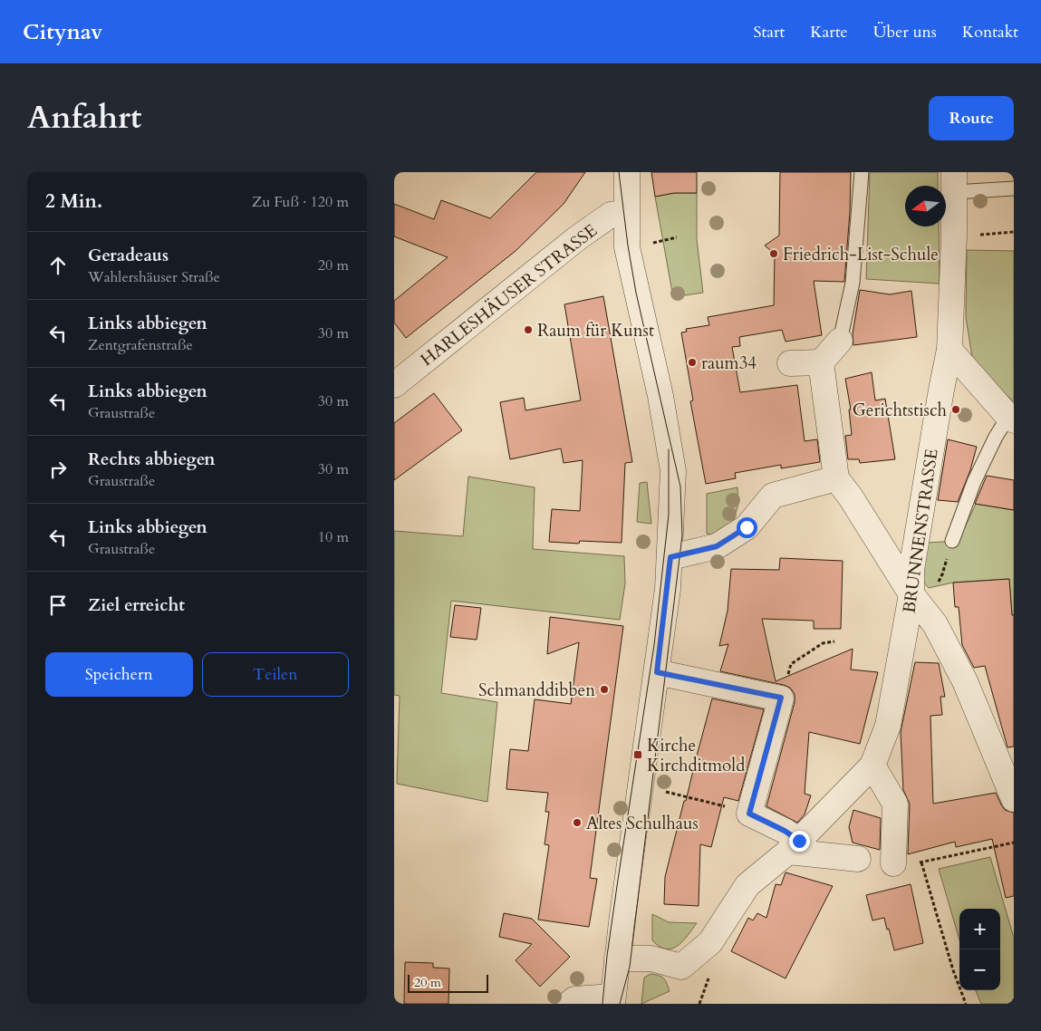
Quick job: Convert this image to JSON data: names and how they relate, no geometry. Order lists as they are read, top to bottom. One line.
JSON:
{"streets":{"street":["HARLESHÄUSER STRASSE","BRUNNENSTRASSE"]},"places":{"other":["Friedrich-List-Schule","Raum für Kunst","raum34","Gerichtstisch","Schmanddibben","Altes Schulhaus"],"transit":["Kirche Kirchditmold"]},"scale_bar":"20 m","north":"left","page":{"header":"Citynav","nav":["Start","Karte","Über uns","Kontakt"],"title":"Anfahrt","buttons":["Route",["Speichern","Teilen"]],"heading":["2 Min.","Zu Fuß · 120 m"],"list":[["Geradeaus","Wahlershäuser Straße","20 m"],["Links abbiegen","Zentgrafenstraße","30 m"],["Links abbiegen","Graustraße","30 m"],["Rechts abbiegen","Graustraße","30 m"],["Links abbiegen","Graustraße","10 m"],"Ziel erreicht"],"map_buttons":["+","−"],"scale":"20 m"}}
